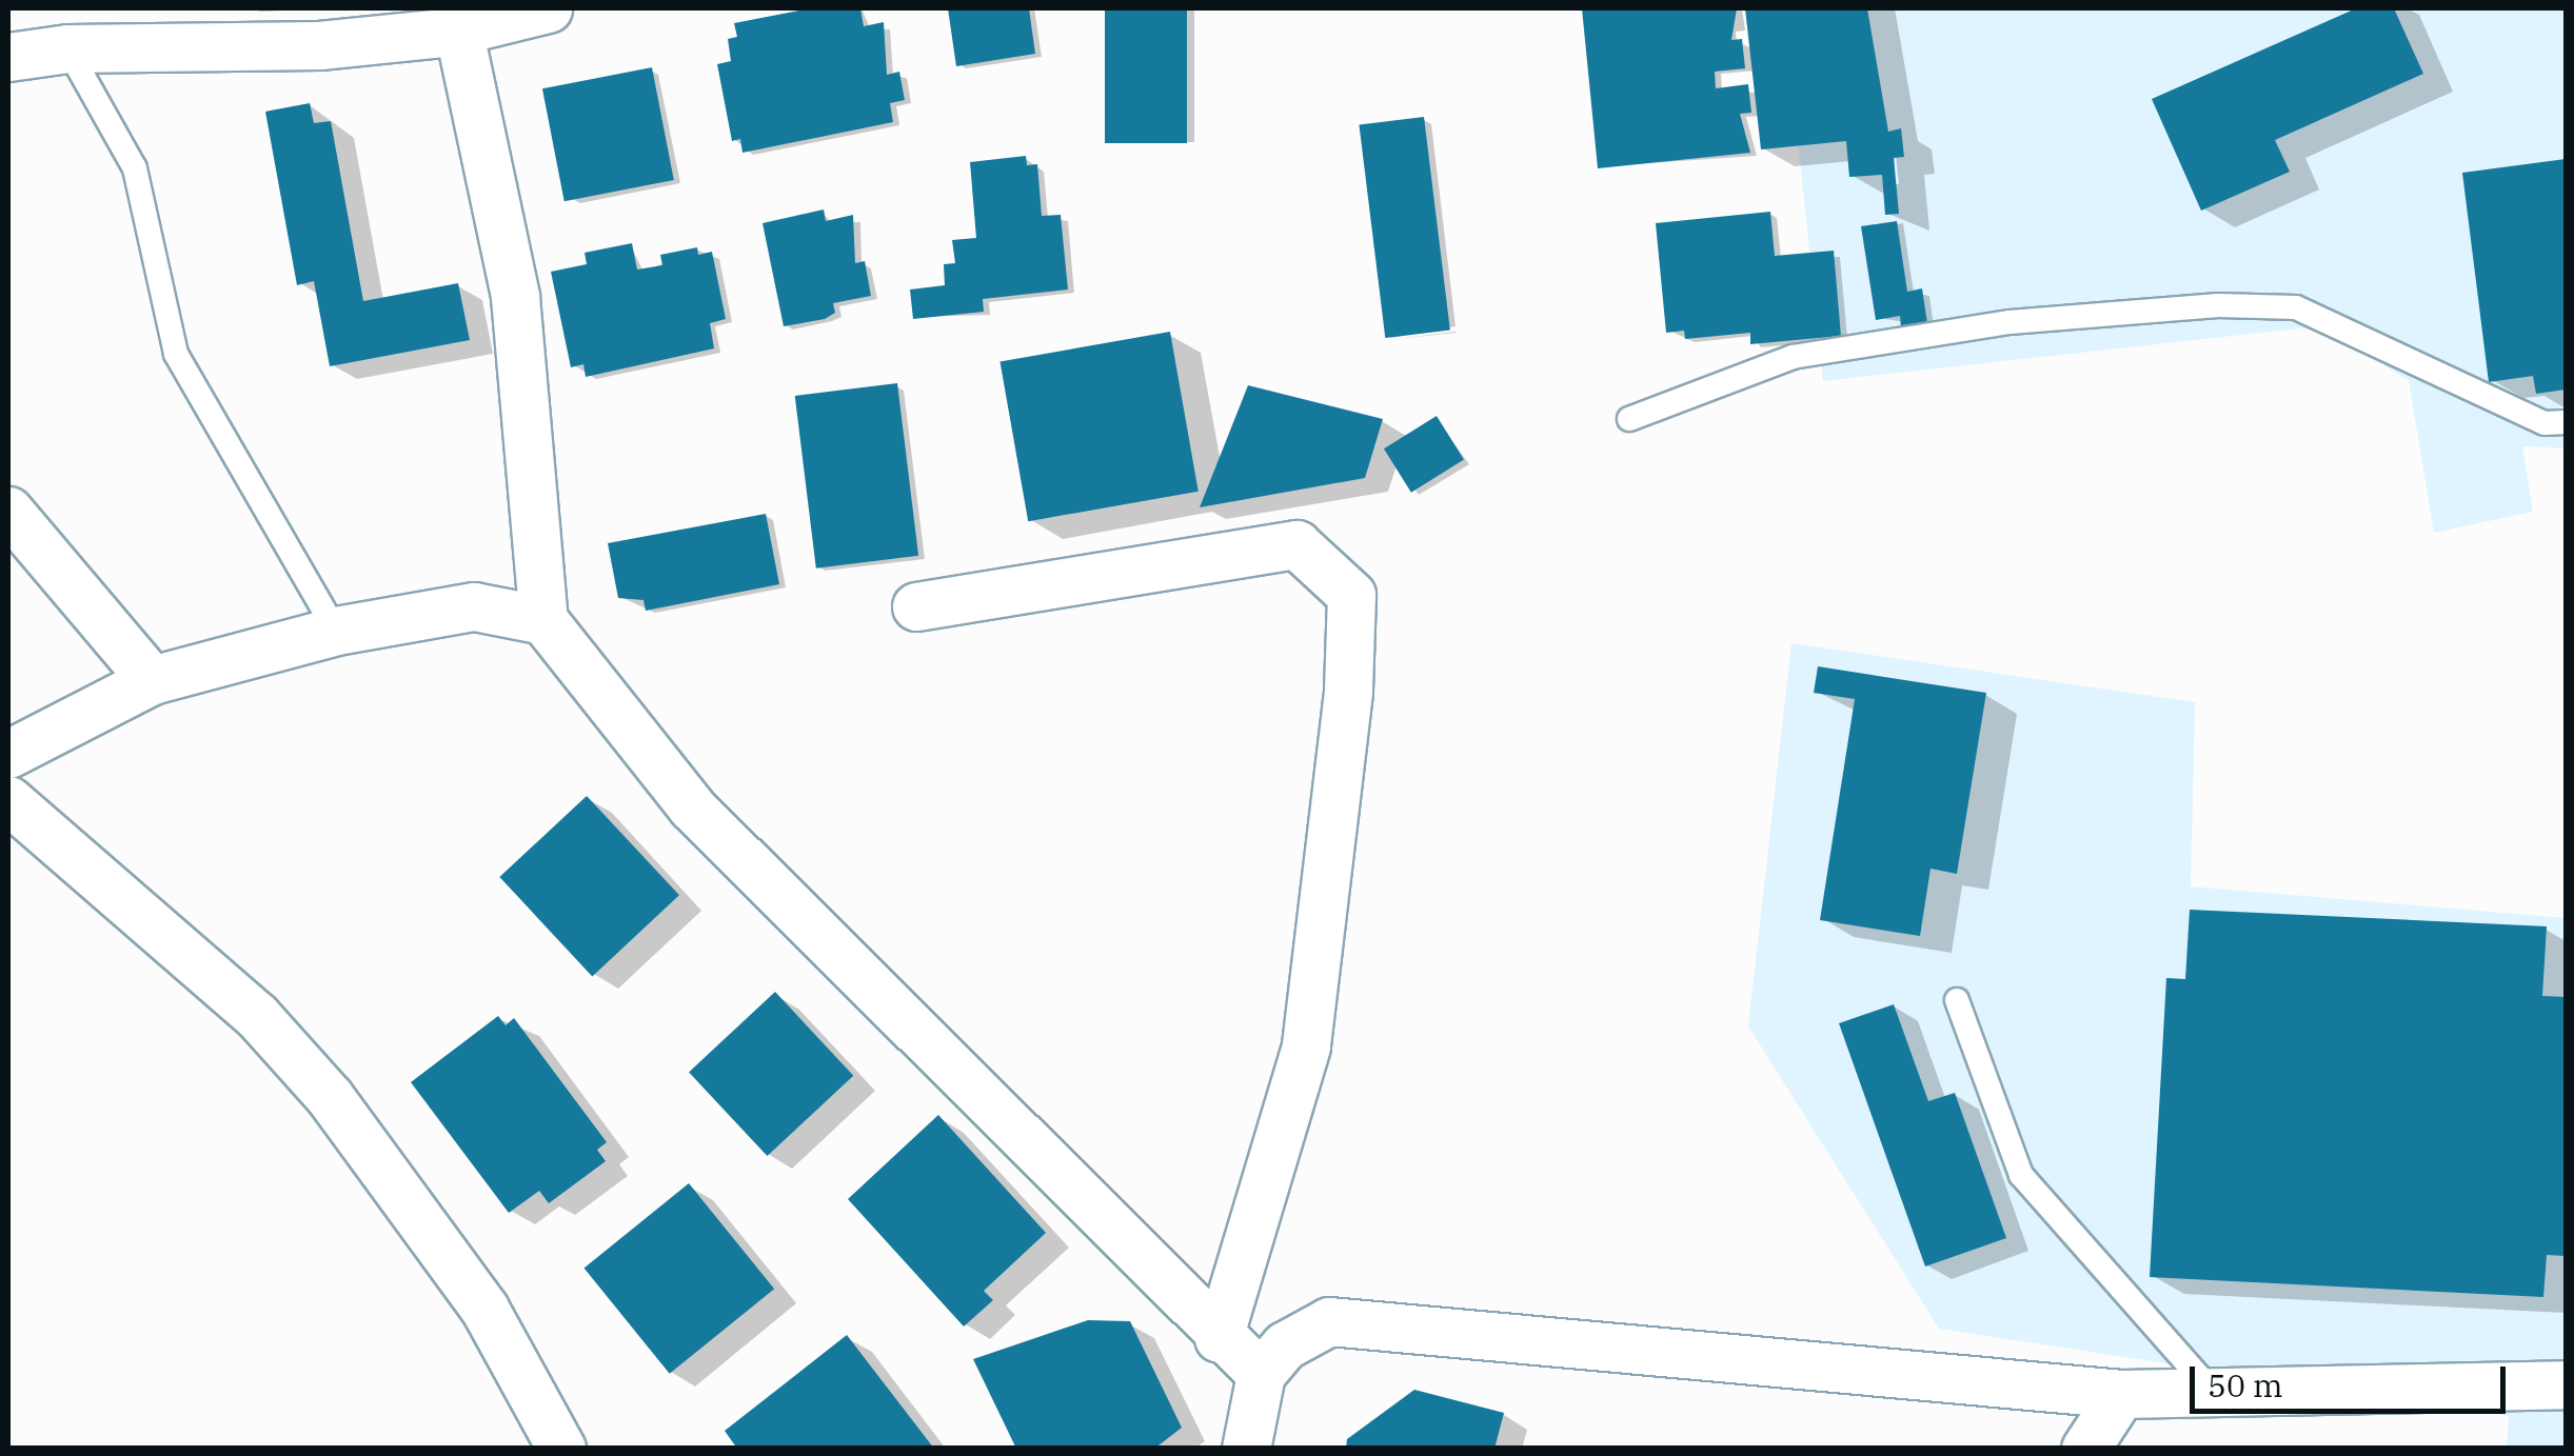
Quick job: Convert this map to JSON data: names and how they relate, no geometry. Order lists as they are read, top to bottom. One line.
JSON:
{"scale_bar":"50 m"}
